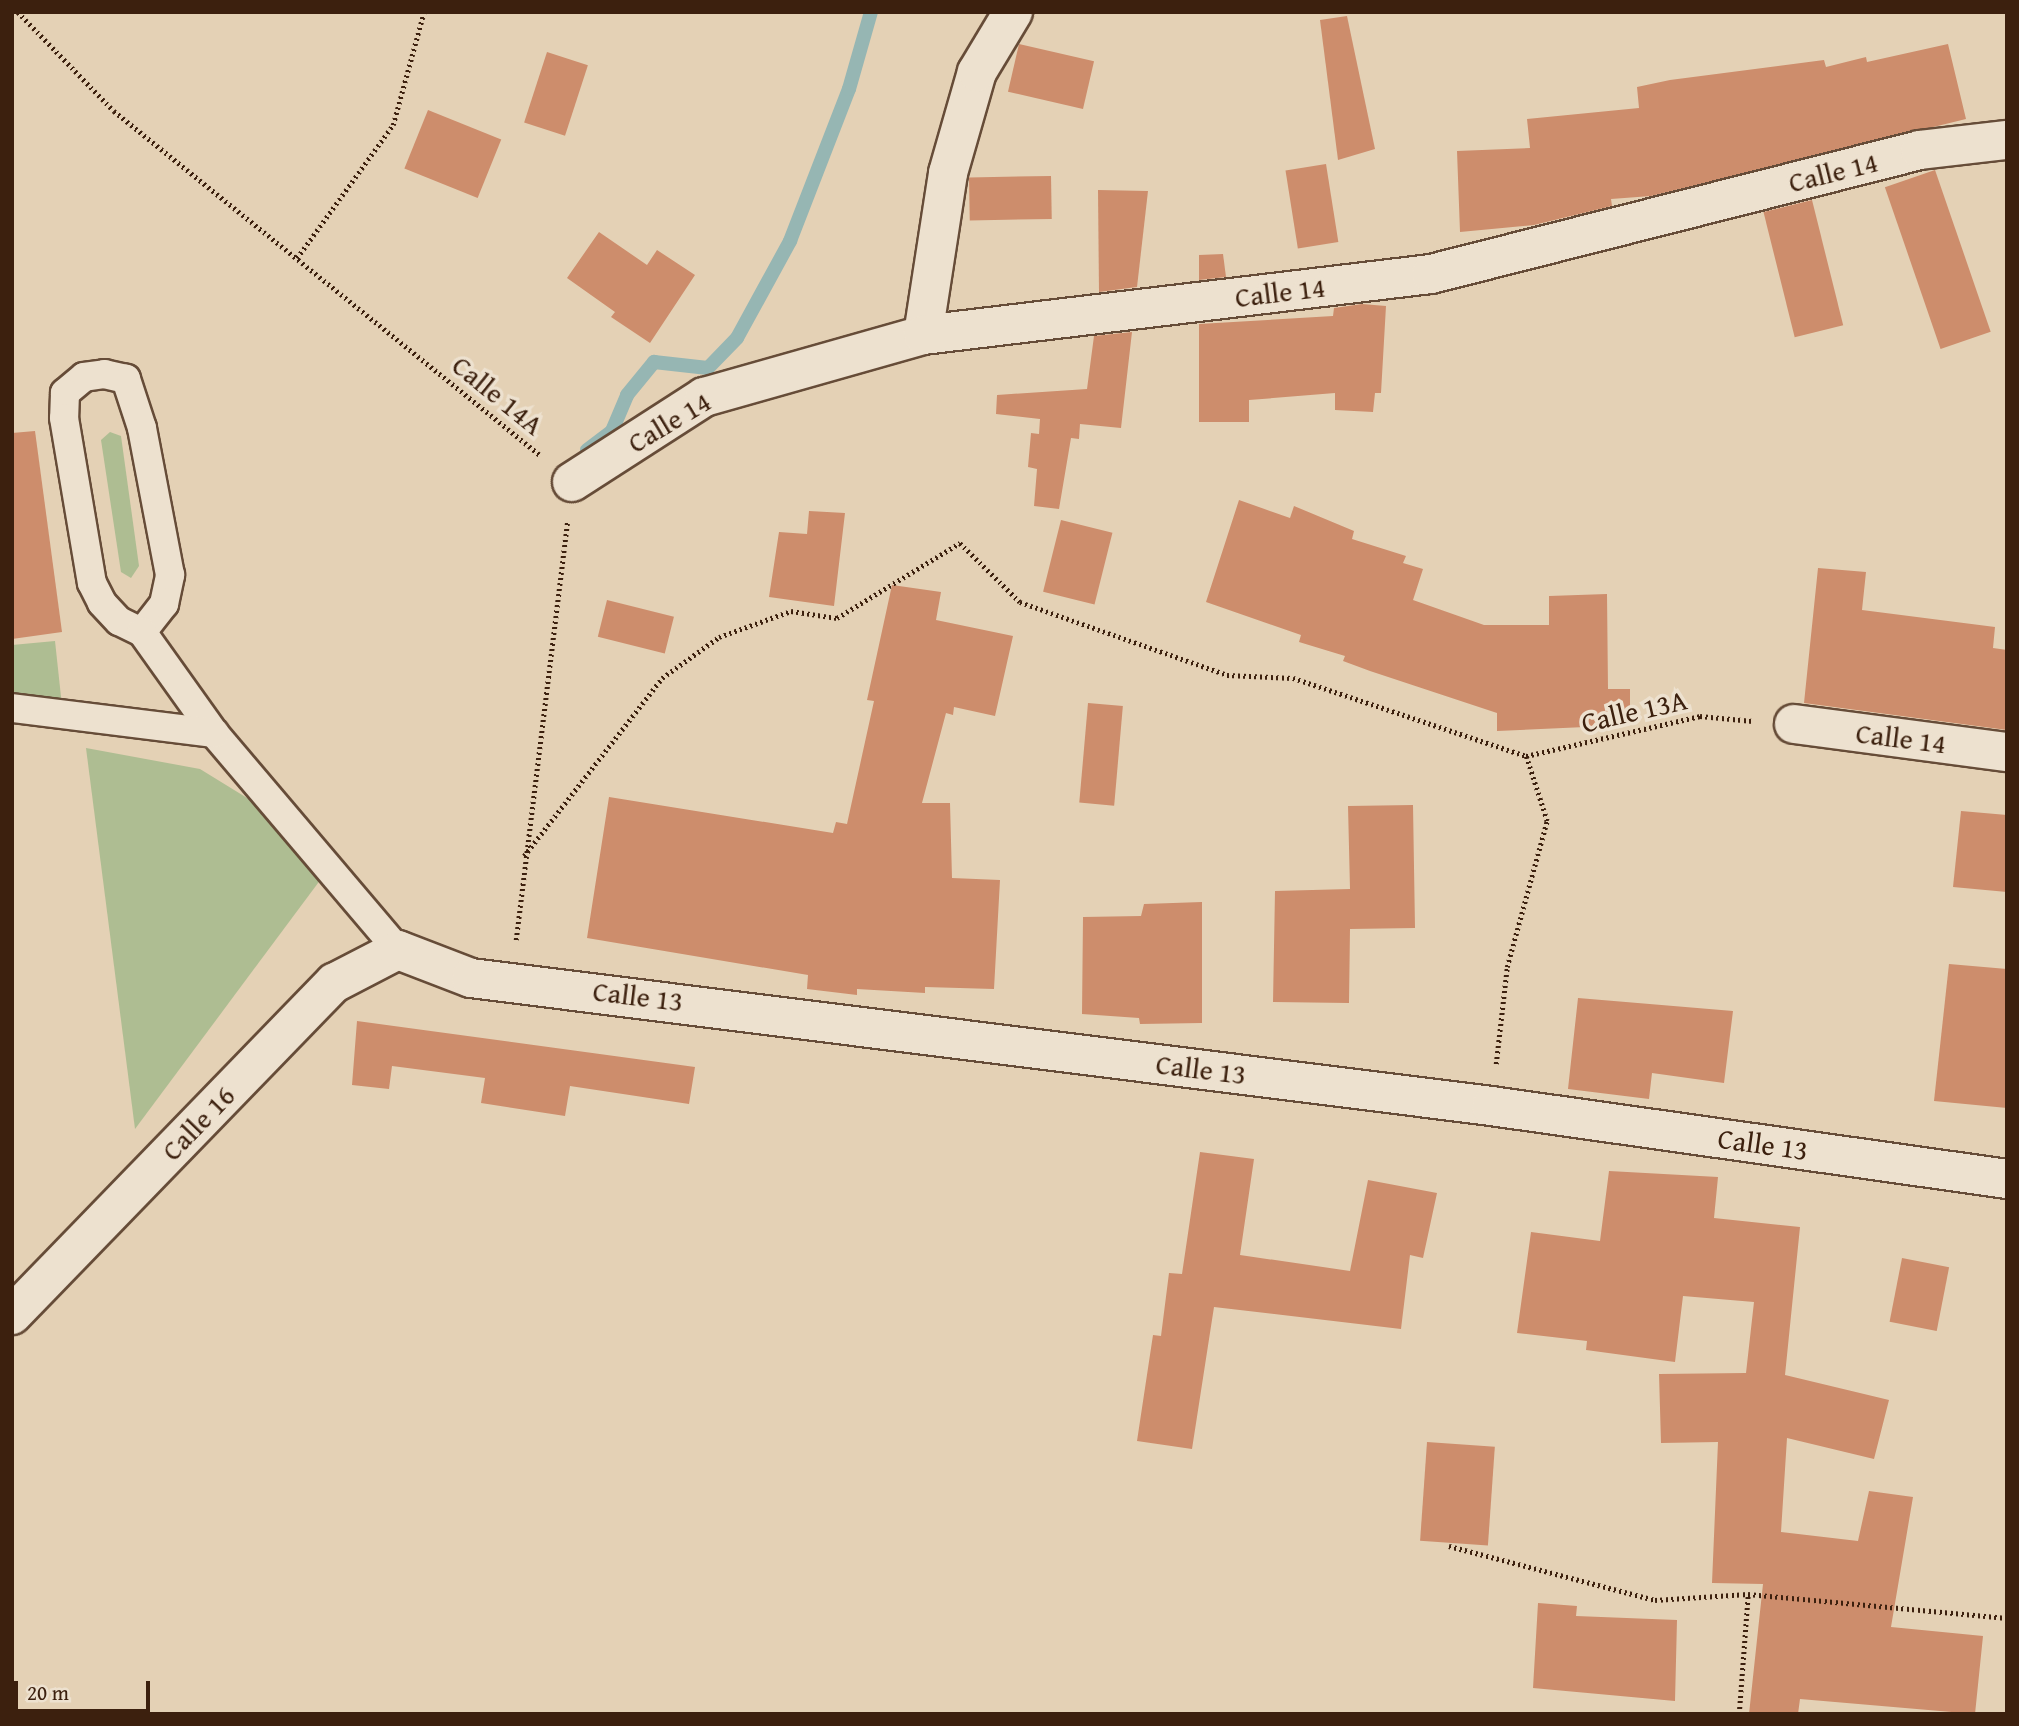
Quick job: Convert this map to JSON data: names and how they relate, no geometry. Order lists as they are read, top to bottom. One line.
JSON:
{"streets":{"street":["Calle 14","Calle 13","Calle 16"],"path":["Calle 14A","Calle 13A"]},"crossings":[["Calle 14","Calle 14A"],["Calle 14","Calle 13A"],["Calle 13","Calle 16"]],"scale_bar":"20 m"}
